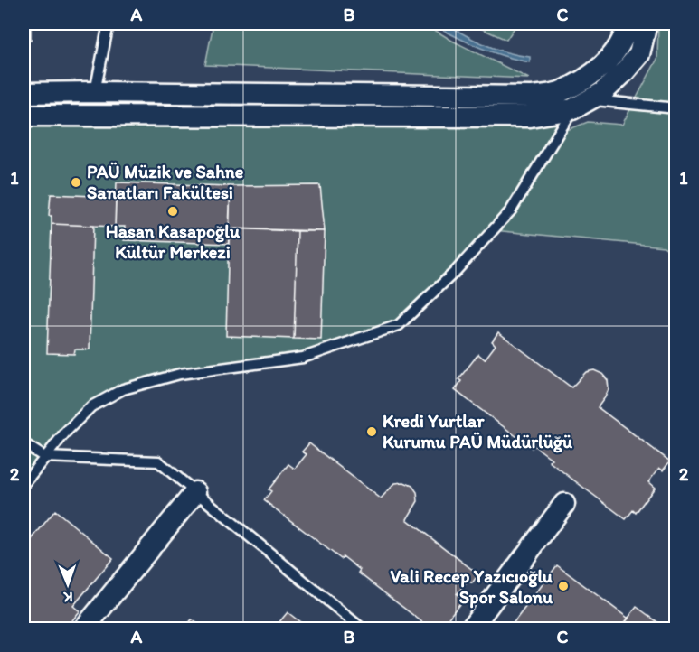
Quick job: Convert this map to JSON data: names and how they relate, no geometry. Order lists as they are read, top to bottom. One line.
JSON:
{"places":["PAÜ Müzik ve Sahne Sanatları Fakültesi","Hasan Kasapoğlu Kültür Merkezi","Kredi Yurtlar Kurumu PAÜ Müdürlüğü","Vali Recep Yazıcıoğlu Spor Salonu"],"north":"bottom","grid":{"columns":["A","B","C"],"rows":["1","2"]}}
